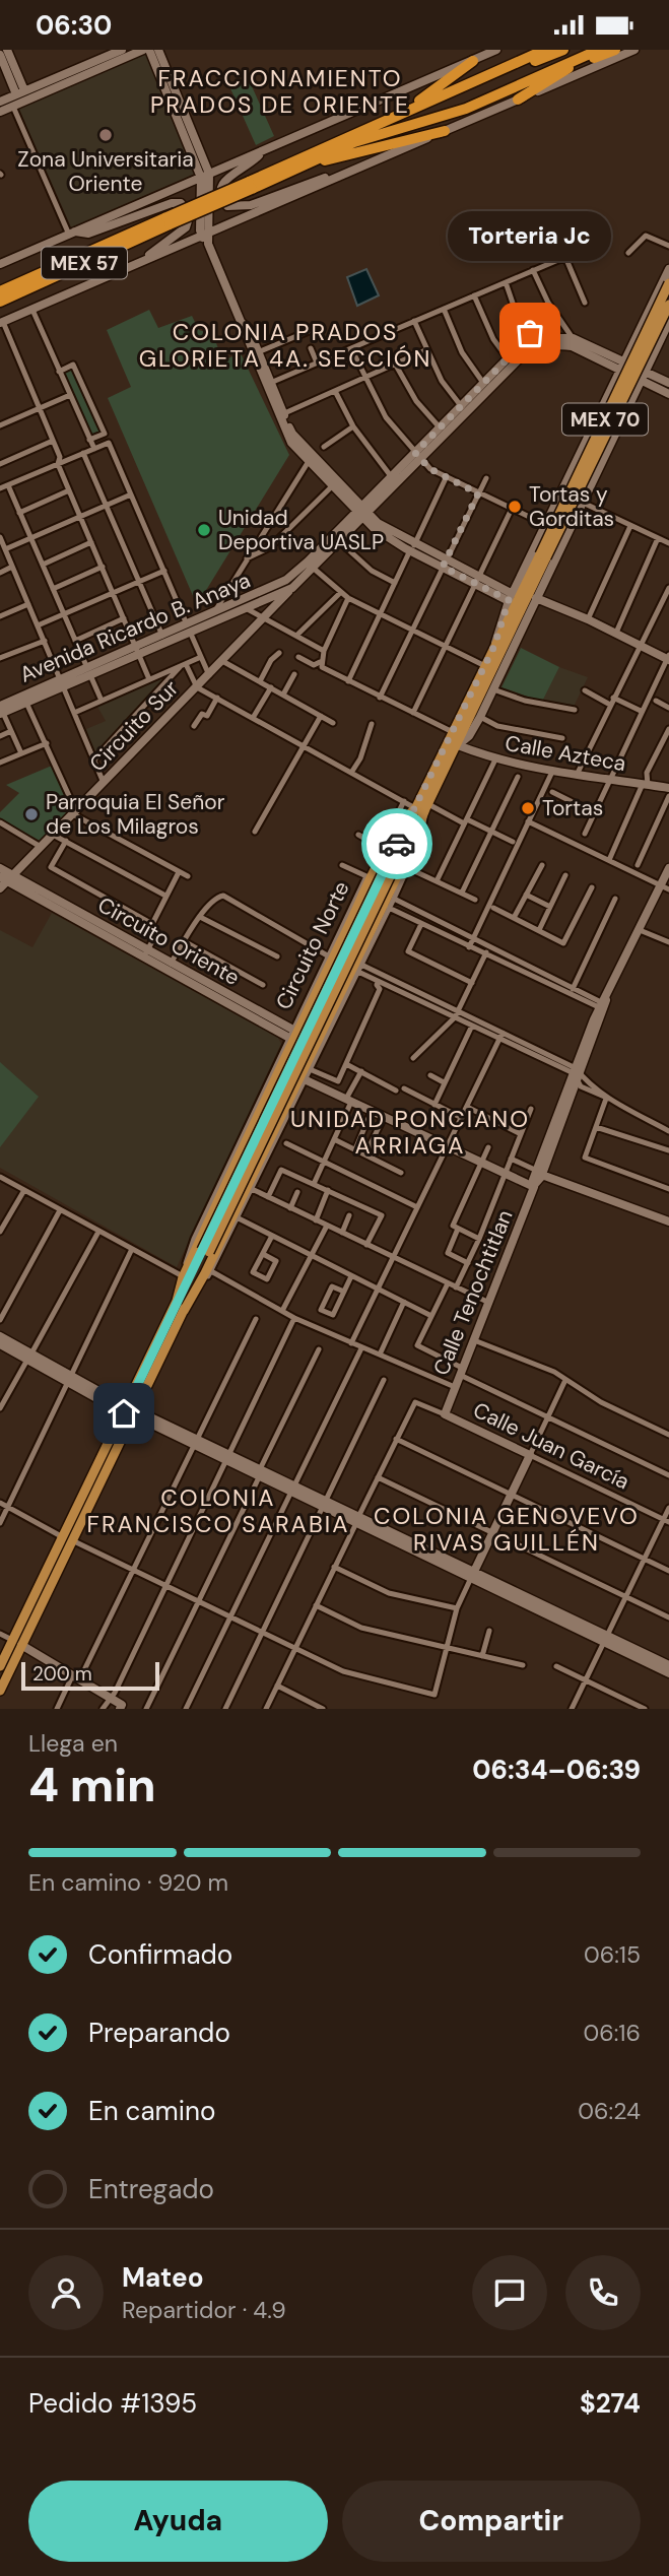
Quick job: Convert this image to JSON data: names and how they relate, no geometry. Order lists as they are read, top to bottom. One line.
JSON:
{"streets":{"highway":["MEX 57"],"main road":["MEX 70"],"street":["Avenida Ricardo B. Anaya","Circuito Sur","Calle Azteca","Circuito Oriente","Circuito Norte","Calle Tenochtitlan","Calle Juan García"]},"crossings":[["MEX 70","Calle Azteca"],["Avenida Ricardo B. Anaya","Circuito Sur"],["Circuito Sur","Circuito Oriente"],["Circuito Oriente","Circuito Norte"],["Calle Tenochtitlan","Calle Juan García"]],"districts":["FRACCIONAMIENTO PRADOS DE ORIENTE","COLONIA PRADOS GLORIETA 4A. SECCIÓN","UNIDAD PONCIANO ARRIAGA","COLONIA FRANCISCO SARABIA","COLONIA GENOVEVO RIVAS GUILLÉN"],"places":["Zona Universitaria Oriente","Torteria Jc","Tortas y Gorditas","Unidad Deportiva UASLP","Tortas","Parroquia El Señor de Los Milagros"],"scale_bar":"200 m","page":{"status":"06:30","bubble":"Torteria Jc","scale":"200 m","heading":["4 min","Llega en","06:34–06:39"],"panel":["Mateo","Repartidor · 4.9","Pedido #1395","$274"],"bar":"En camino · 920 m","list":[["Confirmado","06:15"],["Preparando","06:16"],["En camino","06:24"],"Entregado"],"buttons":["Ayuda","Compartir"]}}
